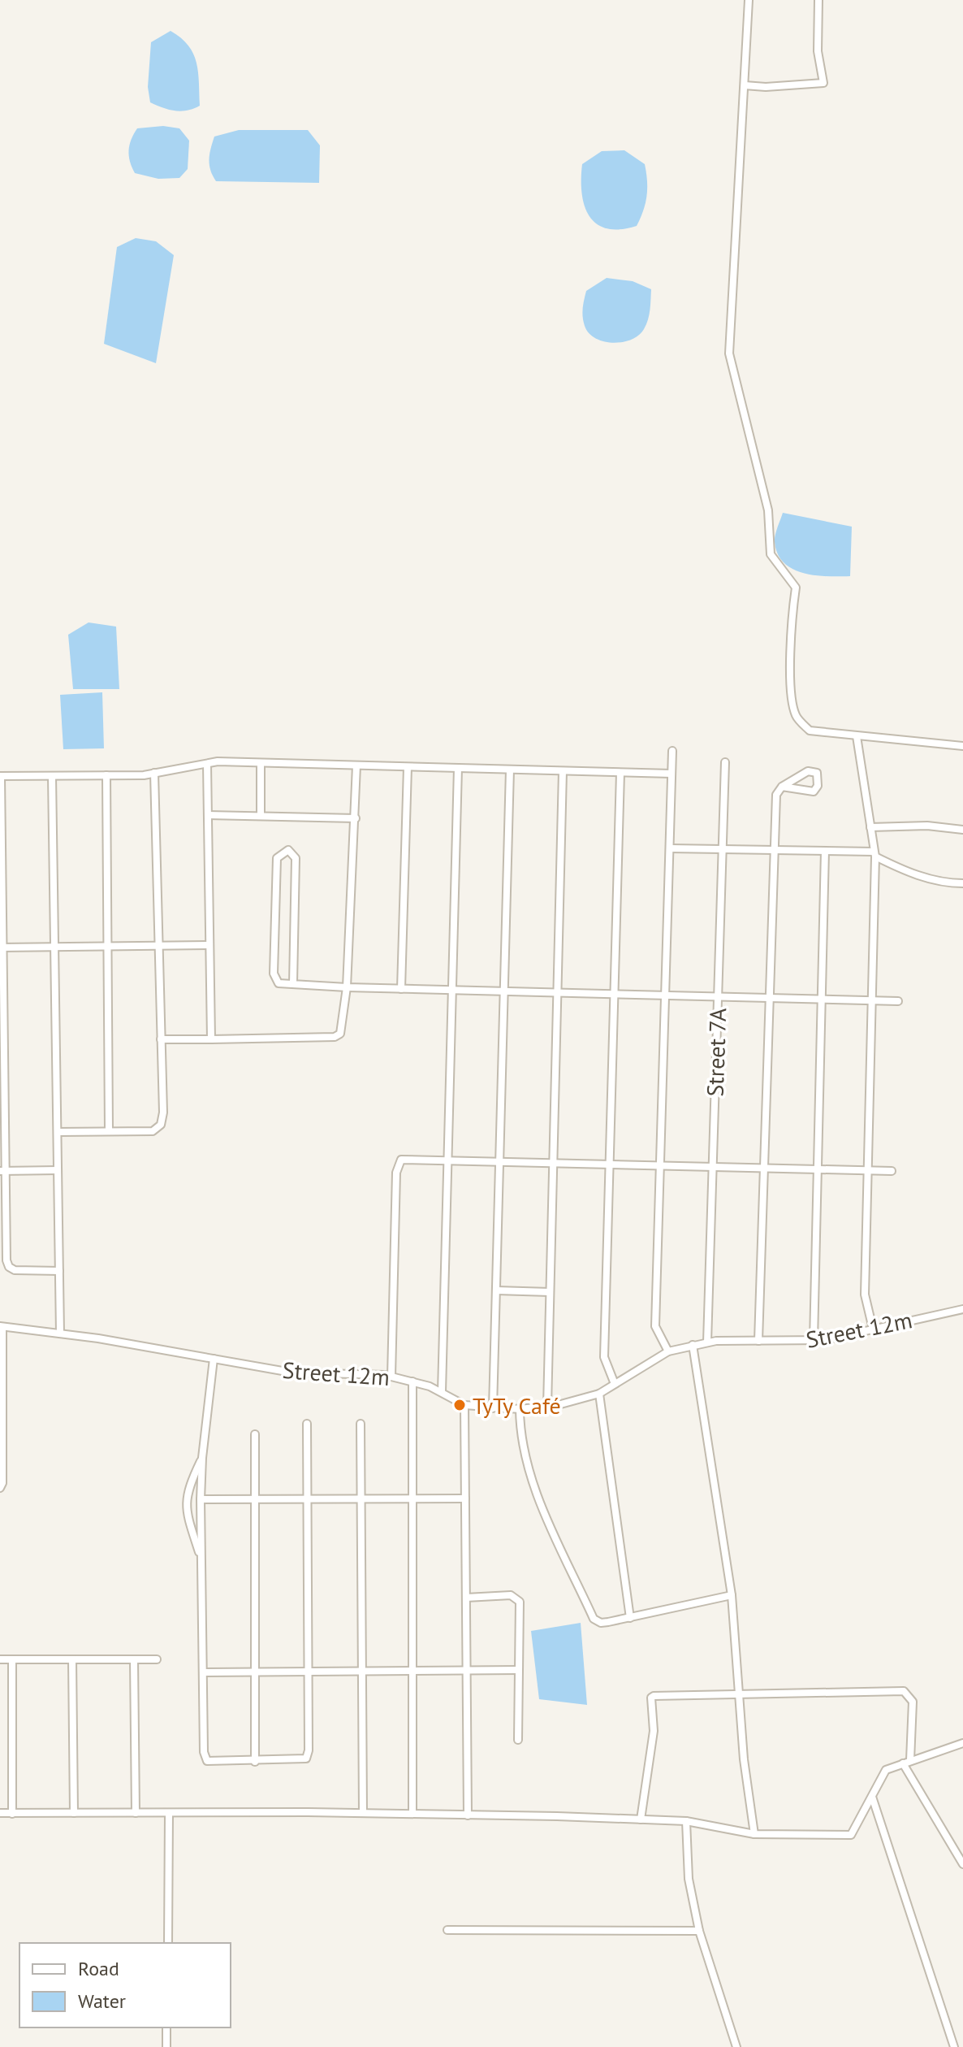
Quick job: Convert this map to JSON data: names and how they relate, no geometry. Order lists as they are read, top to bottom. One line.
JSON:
{"streets":{"street":["Street 7A","Street 12m"]},"crossings":[["Street 7A","Street 12m"]],"places":["TyTy Café"],"legend":["Road","Water"]}
